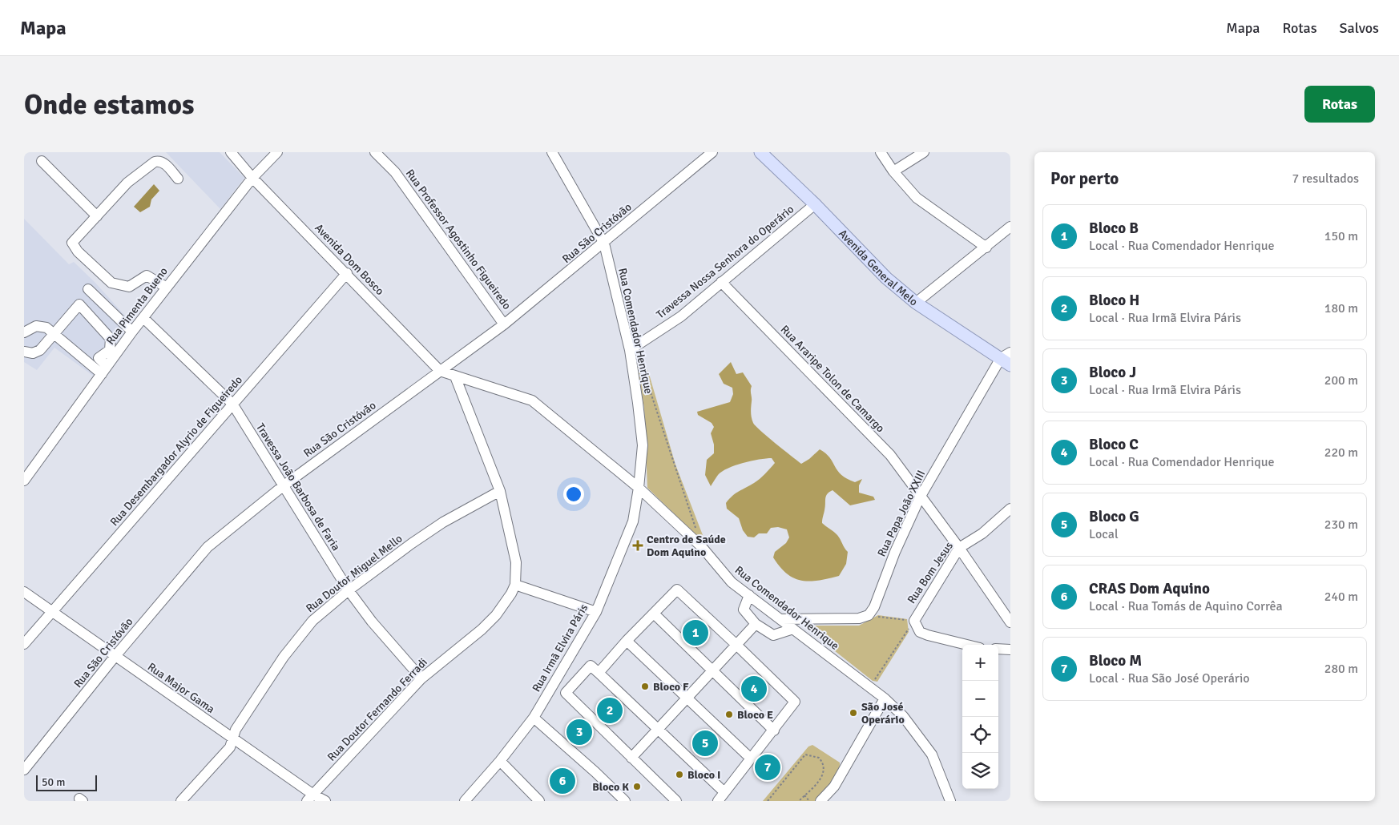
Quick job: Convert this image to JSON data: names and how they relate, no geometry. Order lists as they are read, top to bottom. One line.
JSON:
{"streets":{"main road":["Avenida General Melo"],"street":["Rua São Cristóvão","Rua Professor Agostinho Figueiredo","Avenida Dom Bosco","Travessa Nossa Senhora do Operário","Rua Pimenta Bueno","Rua Comendador Henrique","Rua Araripe Tolon de Camargo","Rua Desembargador Alyrio de Figueiredo","Travessa João Barbosa de Faria","Rua Papa João XXIII","Rua Bom Jesus","Rua Doutor Miguel Mello","Rua Irmã Elvira Páris","Rua Major Gama","Rua Doutor Fernando Ferradi"]},"crossings":[["Rua São Cristóvão","Rua Professor Agostinho Figueiredo"],["Rua São Cristóvão","Avenida Dom Bosco"],["Rua São Cristóvão","Rua Comendador Henrique"],["Rua São Cristóvão","Travessa João Barbosa de Faria"],["Rua São Cristóvão","Rua Major Gama"],["Avenida Dom Bosco","Rua Pimenta Bueno"],["Avenida Dom Bosco","Rua Comendador Henrique"],["Avenida Dom Bosco","Rua Desembargador Alyrio de Figueiredo"],["Avenida Dom Bosco","Rua Irmã Elvira Páris"],["Travessa Nossa Senhora do Operário","Avenida General Melo"],["Travessa Nossa Senhora do Operário","Rua Comendador Henrique"],["Travessa Nossa Senhora do Operário","Rua Araripe Tolon de Camargo"],["Avenida General Melo","Rua Papa João XXIII"],["Rua Pimenta Bueno","Travessa João Barbosa de Faria"],["Rua Comendador Henrique","Rua Irmã Elvira Páris"],["Rua Araripe Tolon de Camargo","Rua Papa João XXIII"],["Rua Araripe Tolon de Camargo","Rua Bom Jesus"],["Rua Desembargador Alyrio de Figueiredo","Travessa João Barbosa de Faria"],["Rua Desembargador Alyrio de Figueiredo","Rua Major Gama"],["Travessa João Barbosa de Faria","Rua Doutor Miguel Mello"],["Travessa João Barbosa de Faria","Rua Doutor Fernando Ferradi"],["Rua Doutor Miguel Mello","Rua Major Gama"],["Rua Major Gama","Rua Doutor Fernando Ferradi"]],"places":{"health":["Centro de Saúde Dom Aquino"],"other":["Bloco F","São José Operário","Bloco E","Bloco I","Bloco K"]},"scale_bar":"50 m","page":{"header":"Mapa","nav":["Mapa","Rotas","Salvos"],"buttons":"Rotas","title":"Onde estamos","heading":["Por perto","7 resultados"],"list":[{"mark":"1","name":"Bloco B","note":"Local · Rua Comendador Henrique","value":"150 m"},{"mark":"2","name":"Bloco H","note":"Local · Rua Irmã Elvira Páris","value":"180 m"},{"mark":"3","name":"Bloco J","note":"Local · Rua Irmã Elvira Páris","value":"200 m"},{"mark":"4","name":"Bloco C","note":"Local · Rua Comendador Henrique","value":"220 m"},{"mark":"5","name":"Bloco G","note":"Local","value":"230 m"},{"mark":"6","name":"CRAS Dom Aquino","note":"Local · Rua Tomás de Aquino Corrêa","value":"240 m"},{"mark":"7","name":"Bloco M","note":"Local · Rua São José Operário","value":"280 m"}],"pins":["1","4","2","3","5","7","6"],"map_buttons":["+","−"],"scale":"50 m"}}
